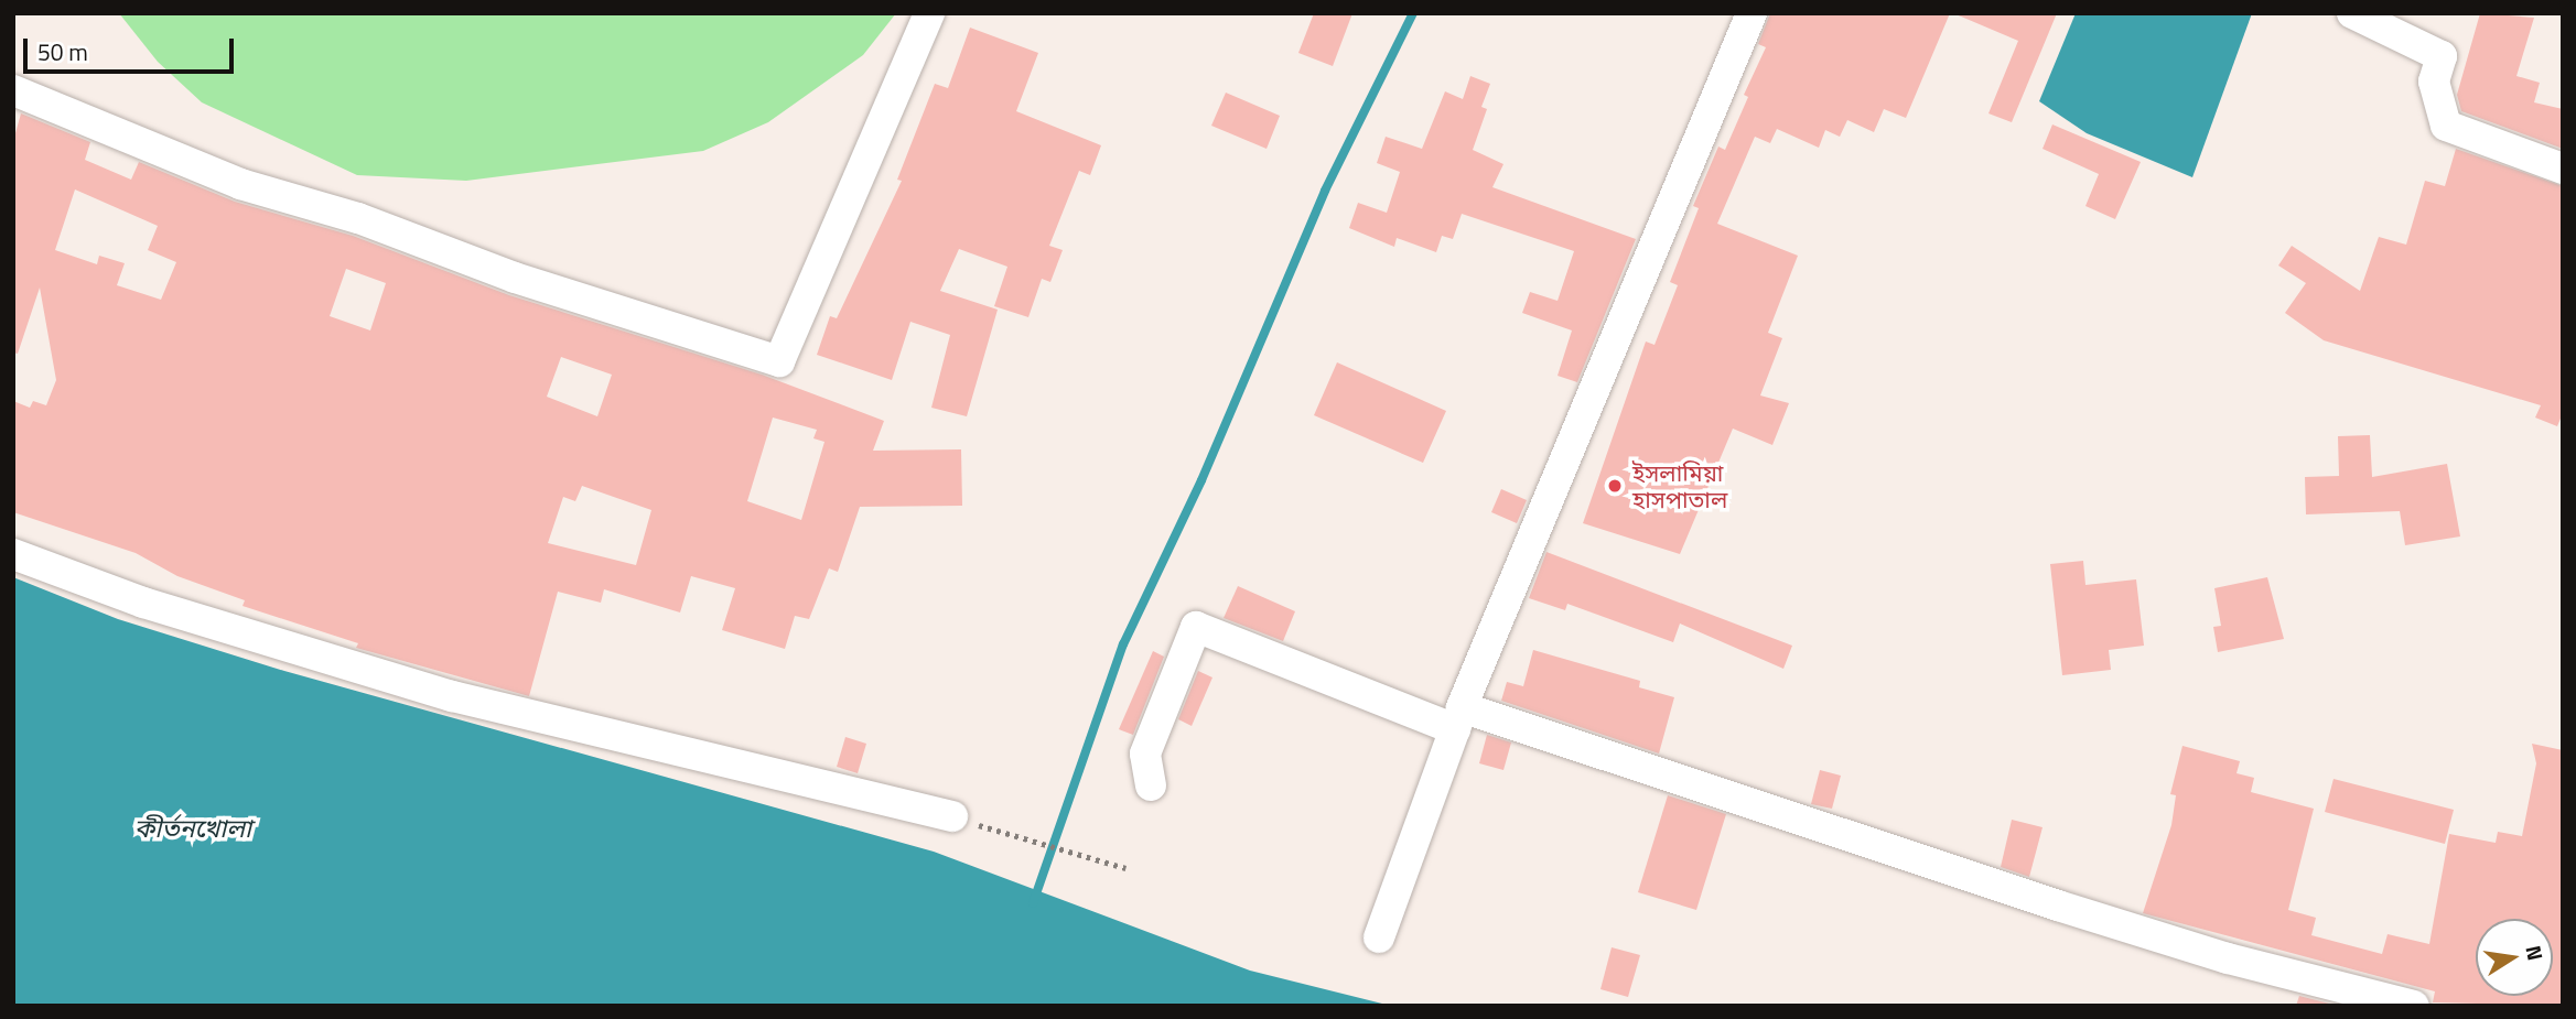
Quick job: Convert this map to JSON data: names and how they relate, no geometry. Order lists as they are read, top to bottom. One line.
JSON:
{"water":["কীর্তনখোলা"],"places":["ইসলামিয়া হাসপাতাল"],"scale_bar":"50 m","north":"right"}
